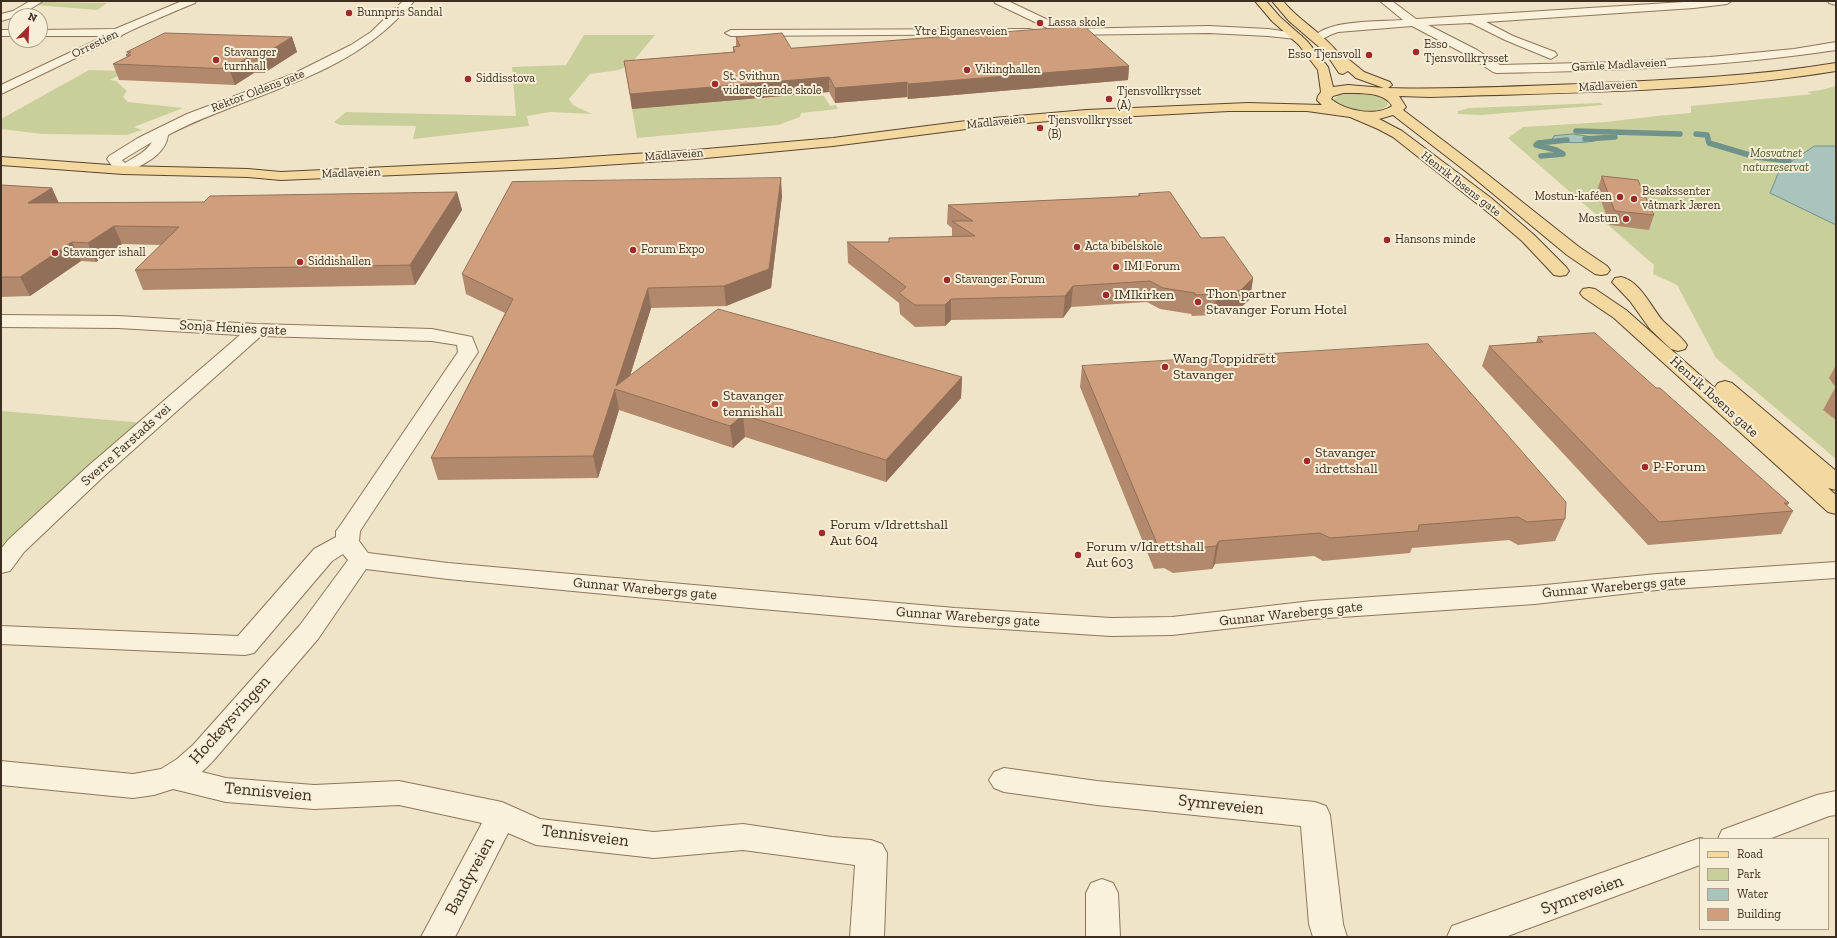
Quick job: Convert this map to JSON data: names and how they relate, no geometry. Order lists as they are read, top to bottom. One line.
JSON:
{"streets":{"main road":["Madlaveien","Henrik Ibsens gate"],"street":["Ytre Eiganesveien","Orrestien","Gamle Madlaveien","Rektor Oldens gate","Sonja Henies gate","Sverre Farstads vei","Gunnar Warebergs gate","Hockeysvingen","Tennisveien","Symreveien","Bandyveien"]},"crossings":[["Madlaveien","Rektor Oldens gate"],["Madlaveien","Henrik Ibsens gate"],["Sonja Henies gate","Sverre Farstads vei"],["Sonja Henies gate","Gunnar Warebergs gate"],["Sonja Henies gate","Hockeysvingen"],["Gunnar Warebergs gate","Hockeysvingen"],["Hockeysvingen","Tennisveien"],["Tennisveien","Bandyveien"]],"parks":["Mosvatnet naturreservat"],"places":["Bunnpris Sandal","Lassa skole","Esso Tjensvollkrysset","Esso Tjensvoll","Stavanger turnhall","Vikinghallen","Siddisstova","St. Svithun videregående skole","Tjensvollkrysset (A)","Tjensvollkrysset (B)","Mostun-kaféen","Besøkssenter våtmark Jæren","Mostun","Hansons minde","Acta bibelskole","Forum Expo","Stavanger ishall","Siddishallen","IMI Forum","Stavanger Forum","IMIkirken","Thon partner Stavanger Forum Hotel","Wang Toppidrett Stavanger","Stavanger tennishall","Stavanger idrettshall","P-Forum","Forum v/Idrettshall Aut 604","Forum v/Idrettshall Aut 603"],"legend":["Road","Park","Water","Building"],"north":"top right"}
